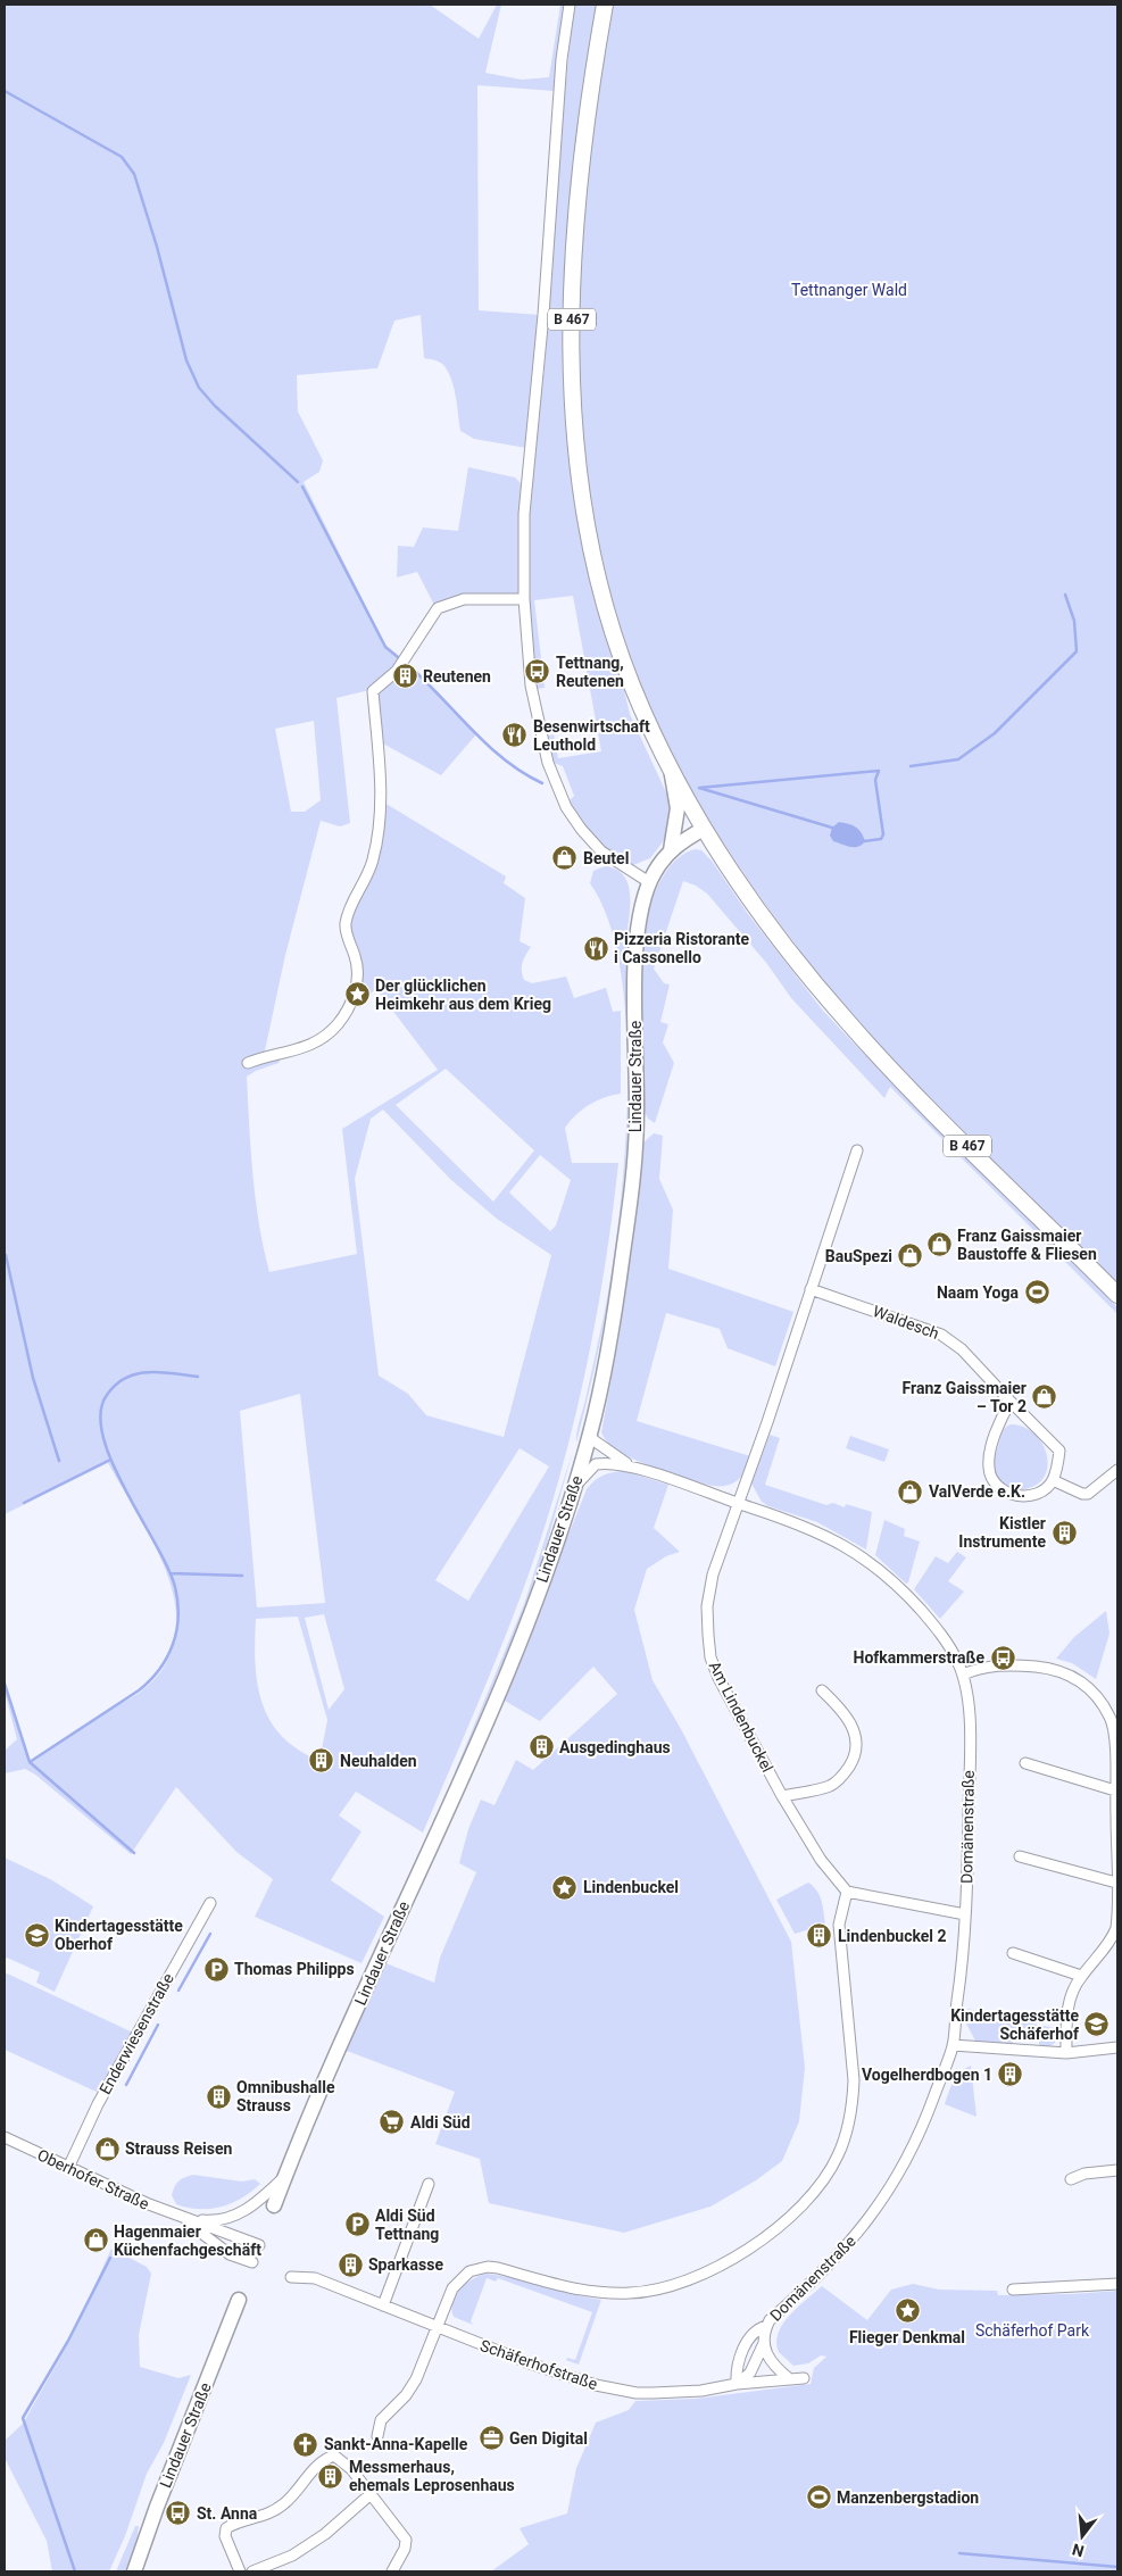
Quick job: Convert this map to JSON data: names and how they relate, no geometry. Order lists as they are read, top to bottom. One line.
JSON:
{"streets":{"main road":["B 467","Lindauer Straße"],"street":["Waldesch","Am Lindenbuckel","Domänenstraße","Enderwiesenstraße","Oberhofer Straße","Schäferhofstraße"]},"crossings":[["B 467","Lindauer Straße"],["Lindauer Straße","Domänenstraße"],["Lindauer Straße","Oberhofer Straße"],["Am Lindenbuckel","Domänenstraße"],["Domänenstraße","Schäferhofstraße"],["Enderwiesenstraße","Oberhofer Straße"]],"parks":["Tettnanger Wald","Schäferhof Park"],"places":{"bus stop":["Tettnang, Reutenen","Hofkammerstraße","St. Anna"],"building":["Reutenen","Kistler Instrumente","Ausgedinghaus","Neuhalden","Lindenbuckel 2","Vogelherdbogen 1","Omnibushalle Strauss","Sparkasse","Messmerhaus, ehemals Leprosenhaus"],"restaurant":["Besenwirtschaft Leuthold","Pizzeria Ristorante i Cassonello"],"shop":["Beutel","Franz Gaissmaier Baustoffe & Fliesen","BauSpezi","Franz Gaissmaier – Tor 2","ValVerde e.K.","Strauss Reisen","Hagenmaier Küchenfachgeschäft"],"place":["Der glücklichen Heimkehr aus dem Krieg","Lindenbuckel","Flieger Denkmal"],"sports":["Naam Yoga","Manzenbergstadion"],"school or university":["Kindertagesstätte Oberhof","Kindertagesstätte Schäferhof"],"parking":["Thomas Philipps","Aldi Süd Tettnang"],"supermarket":["Aldi Süd"],"office":["Gen Digital"],"church":["Sankt-Anna-Kapelle"]},"north":"bottom"}
